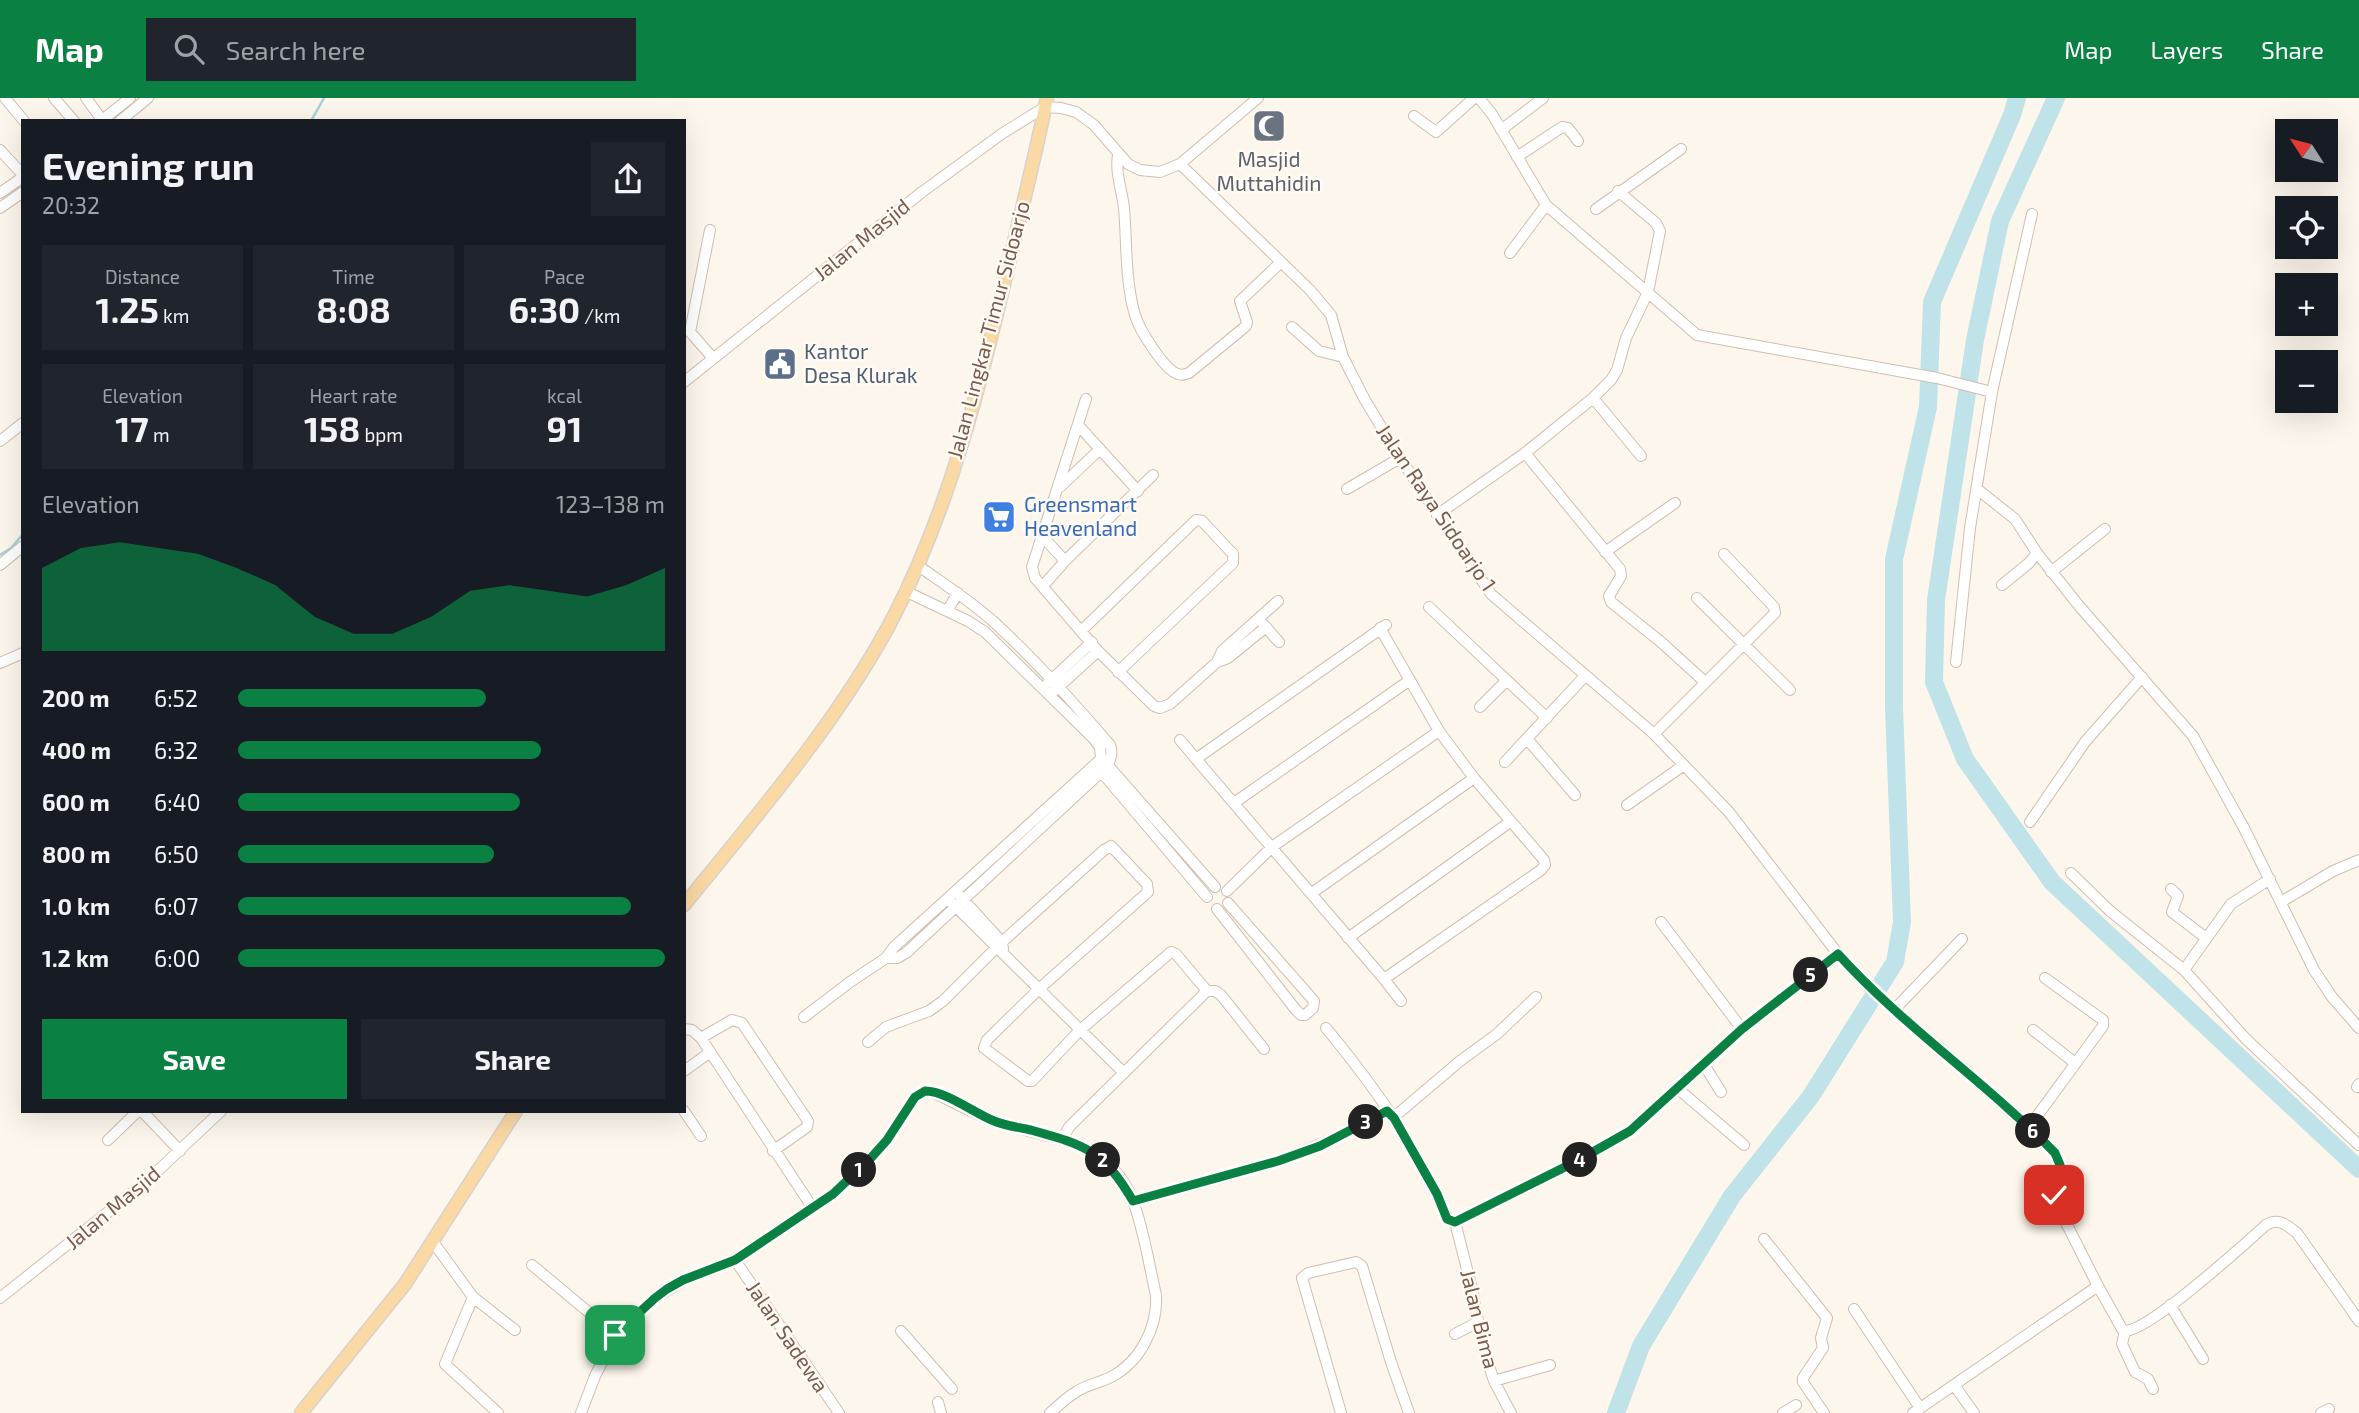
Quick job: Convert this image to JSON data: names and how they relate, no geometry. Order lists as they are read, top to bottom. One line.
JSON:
{"streets":{"main road":["Jalan Lingkar Timur Sidoarjo"],"street":["Jalan Masjid","Jalan Raya Sidoarjo 1","Jalan Bima","Jalan Sadewa"]},"crossings":[["Jalan Masjid","Jalan Lingkar Timur Sidoarjo"]],"places":{"mosque":["Masjid Muttahidin"],"public building":["Kantor Desa Klurak"],"supermarket":["Greensmart Heavenland"]},"north":"top left","page":{"header":"Map","search":"Search here","nav":["Map","Layers","Share"],"map_buttons":["+","−"],"heading":["Evening run","20:32"],"stats":[["Distance","1.25 km"],["Time","8:08"],["Pace","6:30 /km"],["Elevation","17 m"],["Heart rate","158 bpm"],["kcal","91"]],"chart":["Elevation","123–138 m"],"list":[{"name":"200 m","note":"6:52"},{"name":"400 m","note":"6:32"},{"name":"600 m","note":"6:40"},{"name":"800 m","note":"6:50"},{"name":"1.0 km","note":"6:07"},{"name":"1.2 km","note":"6:00"}],"pins":["5","3","6","2","4","1"],"buttons":["Save","Share"]}}
